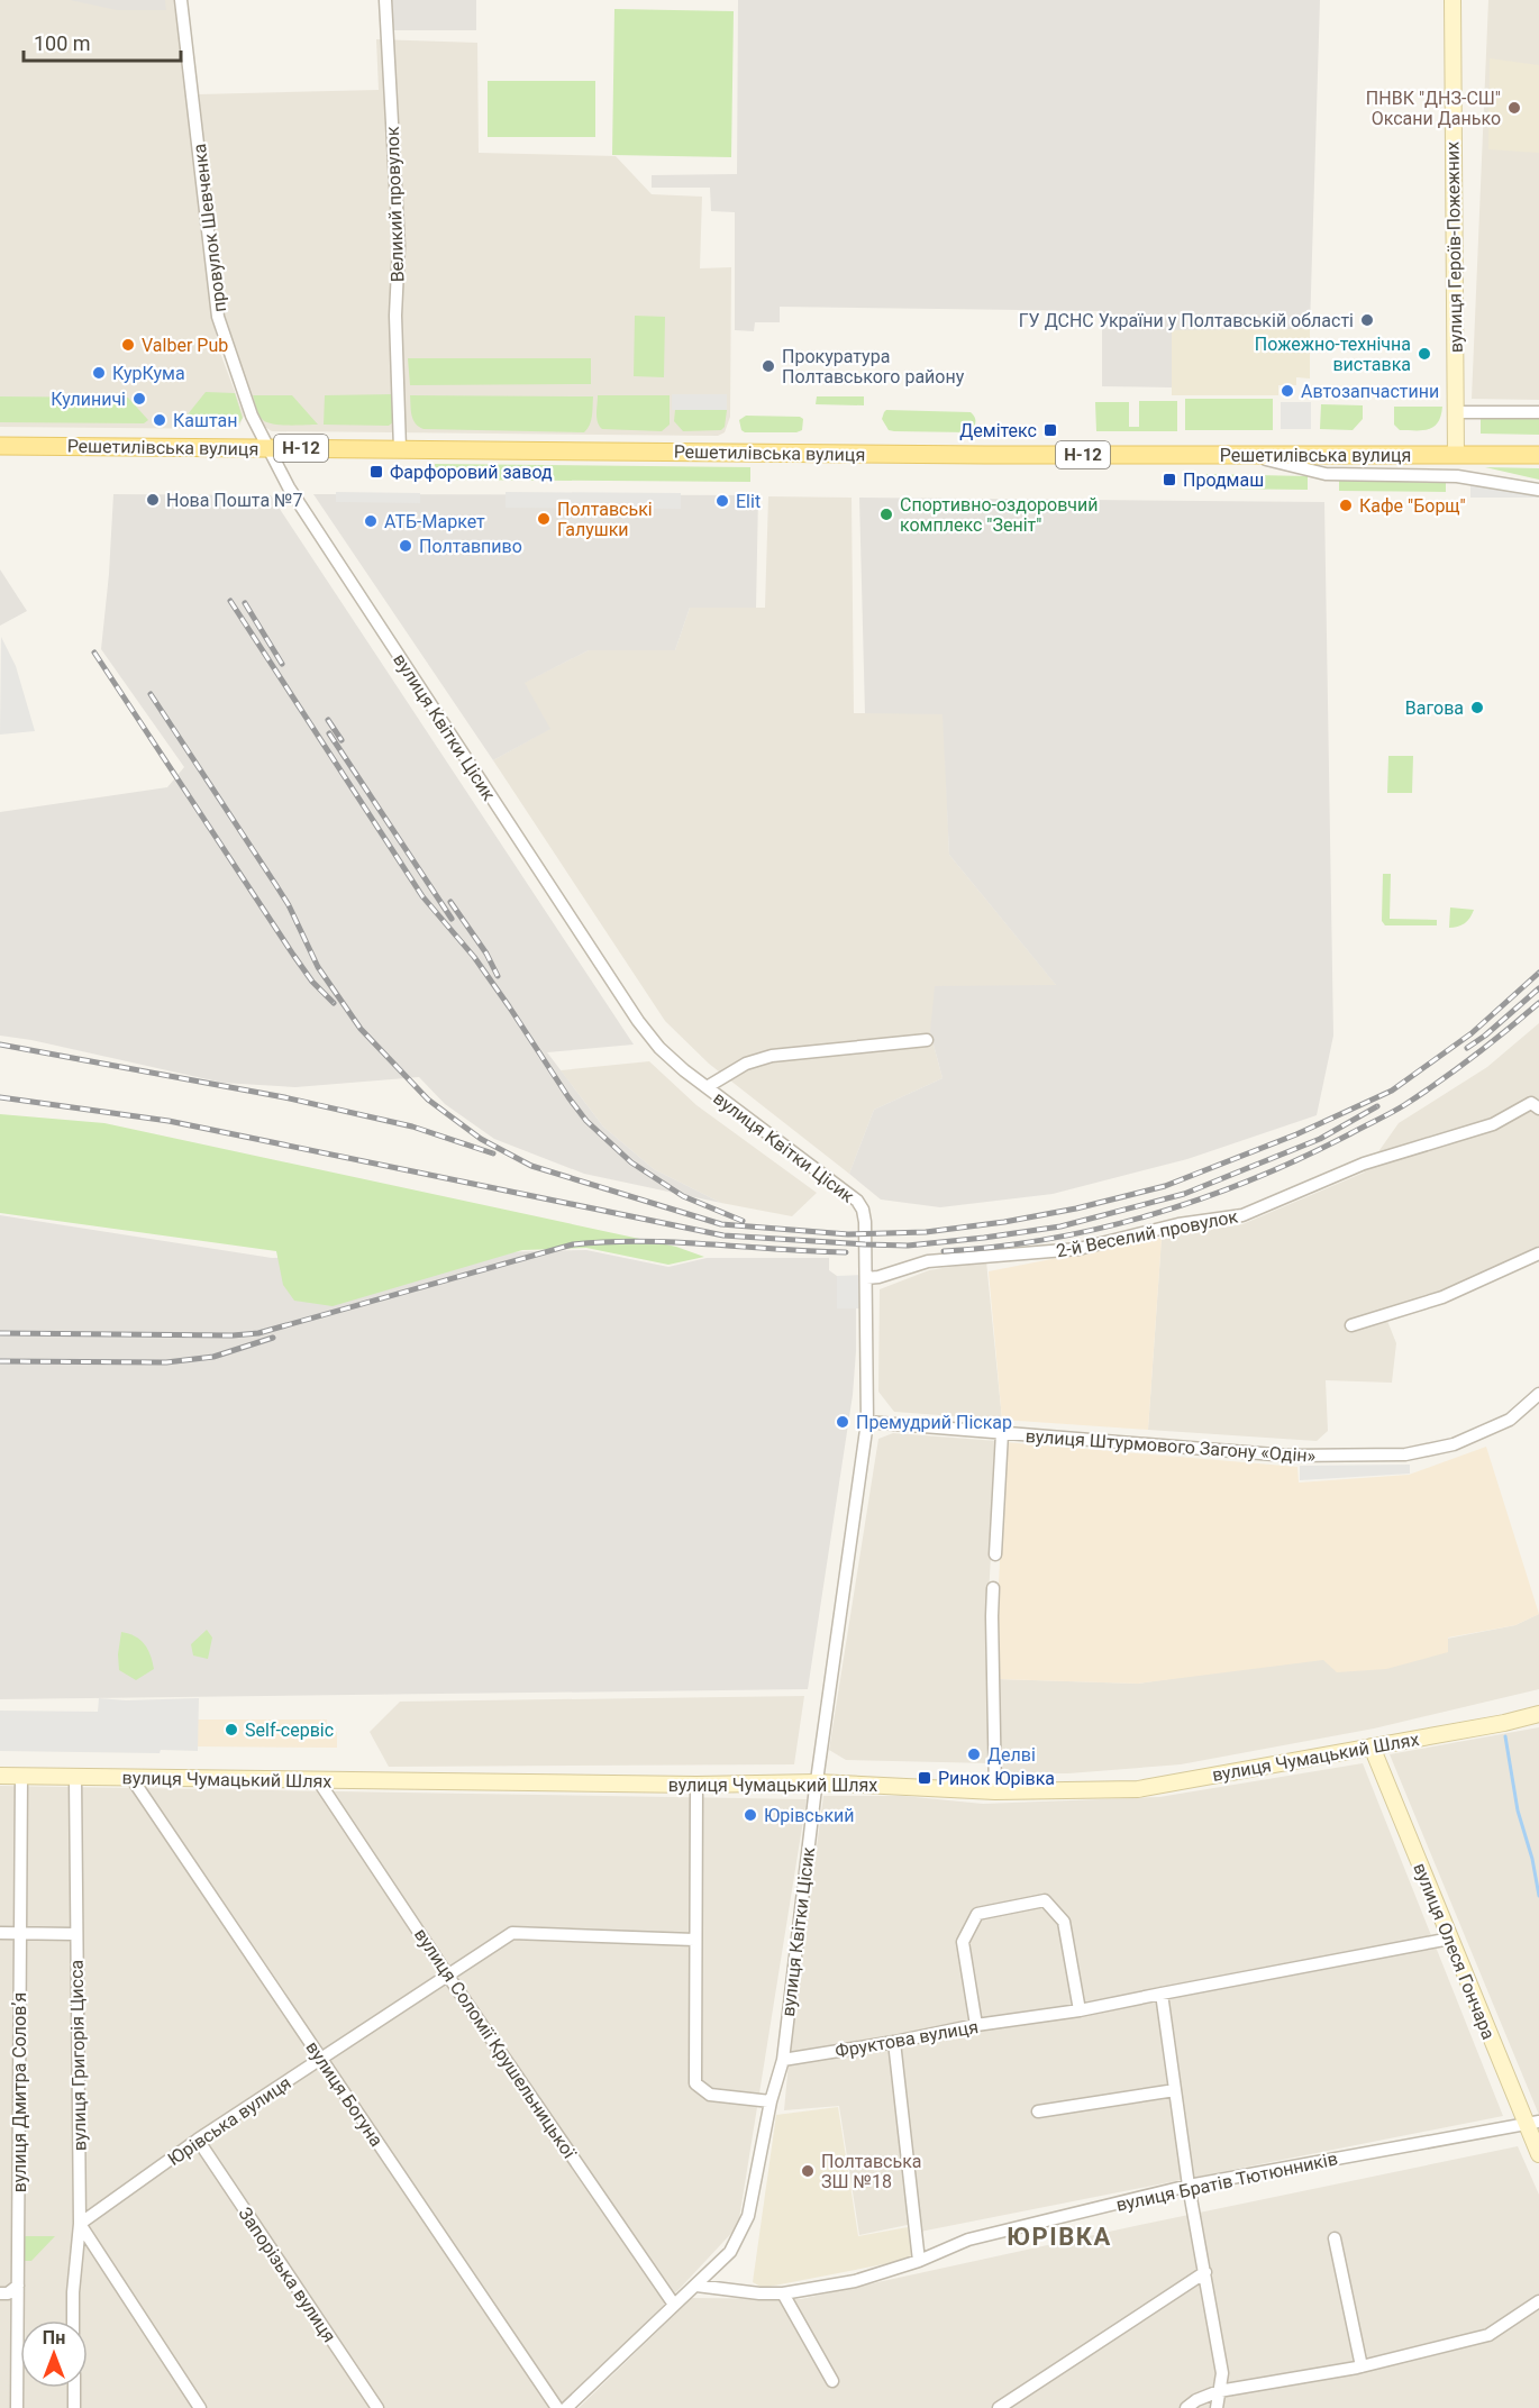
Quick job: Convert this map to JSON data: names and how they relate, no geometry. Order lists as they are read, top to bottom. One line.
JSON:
{"streets":{"main road":["вулиця Героїв-Пожежних","Решетилівська вулиця","Н-12","вулиця Чумацький Шлях","вулиця Олеся Гончара"],"street":["Великий провулок","провулок Шевченка","вулиця Квітки Цісик","2-й Веселий провулок","вулиця Штурмового Загону «Одін»","Фруктова вулиця","вулиця Соломії Крушельницької","вулиця Григорія Цисса","вулиця Дмитра Соловʼя","вулиця Богуна","Юрівська вулиця","вулиця Братів Тютюнників","Запорізька вулиця"]},"crossings":[["Великий провулок","Решетилівська вулиця"],["провулок Шевченка","Решетилівська вулиця"],["провулок Шевченка","вулиця Квітки Цісик"],["вулиця Героїв-Пожежних","Решетилівська вулиця"],["Решетилівська вулиця","вулиця Квітки Цісик"],["вулиця Квітки Цісик","2-й Веселий провулок"],["вулиця Квітки Цісик","вулиця Штурмового Загону «Одін»"],["вулиця Квітки Цісик","вулиця Чумацький Шлях"],["вулиця Квітки Цісик","Фруктова вулиця"],["вулиця Чумацький Шлях","вулиця Олеся Гончара"],["вулиця Чумацький Шлях","вулиця Соломії Крушельницької"],["вулиця Чумацький Шлях","вулиця Григорія Цисса"],["вулиця Чумацький Шлях","вулиця Дмитра Соловʼя"],["вулиця Чумацький Шлях","вулиця Богуна"],["вулиця Олеся Гончара","Фруктова вулиця"],["вулиця Олеся Гончара","вулиця Братів Тютюнників"],["вулиця Соломії Крушельницької","Юрівська вулиця"],["вулиця Григорія Цисса","Юрівська вулиця"],["вулиця Богуна","Юрівська вулиця"],["Юрівська вулиця","Запорізька вулиця"]],"districts":["ЮРІВКА"],"places":{"other":["ПНВК \"ДНЗ-СШ\" Оксани Данько","ГУ ДСНС України у Полтавській області","Valber Pub","Пожежно-технічна виставка","Прокуратура Полтавського району","КурКума","Автозапчастини","Кулиничі","Каштан","Нова Пошта №7","Elit","Кафе \"Борщ\"","Спортивно-оздоровчий комплекс \"Зеніт\"","Полтавські Галушки","АТБ-Маркет","Полтавпиво","Вагова","Премудрий Піскар","Self-сервіс","Делві","Юрівський","Полтавська ЗШ №18"],"transit":["Демітекс","Фарфоровий завод","Продмаш","Ринок Юрівка"]},"scale_bar":"100 m","north":"top"}
